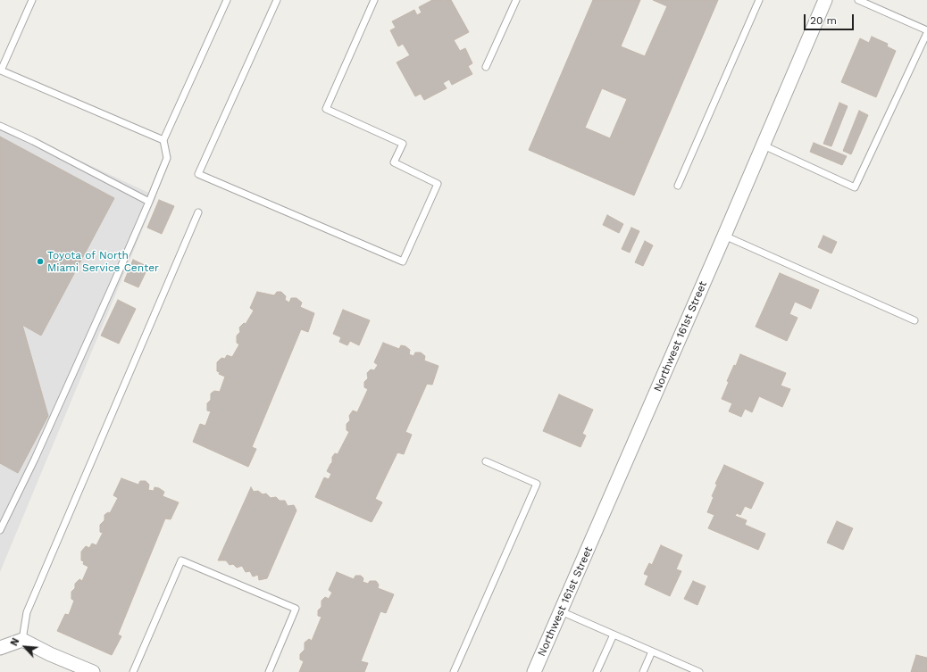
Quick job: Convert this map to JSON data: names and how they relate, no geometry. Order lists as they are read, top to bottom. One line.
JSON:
{"streets":{"street":["Northwest 161st Street"]},"places":["Toyota of North Miami Service Center"],"scale_bar":"20 m","north":"top left"}
